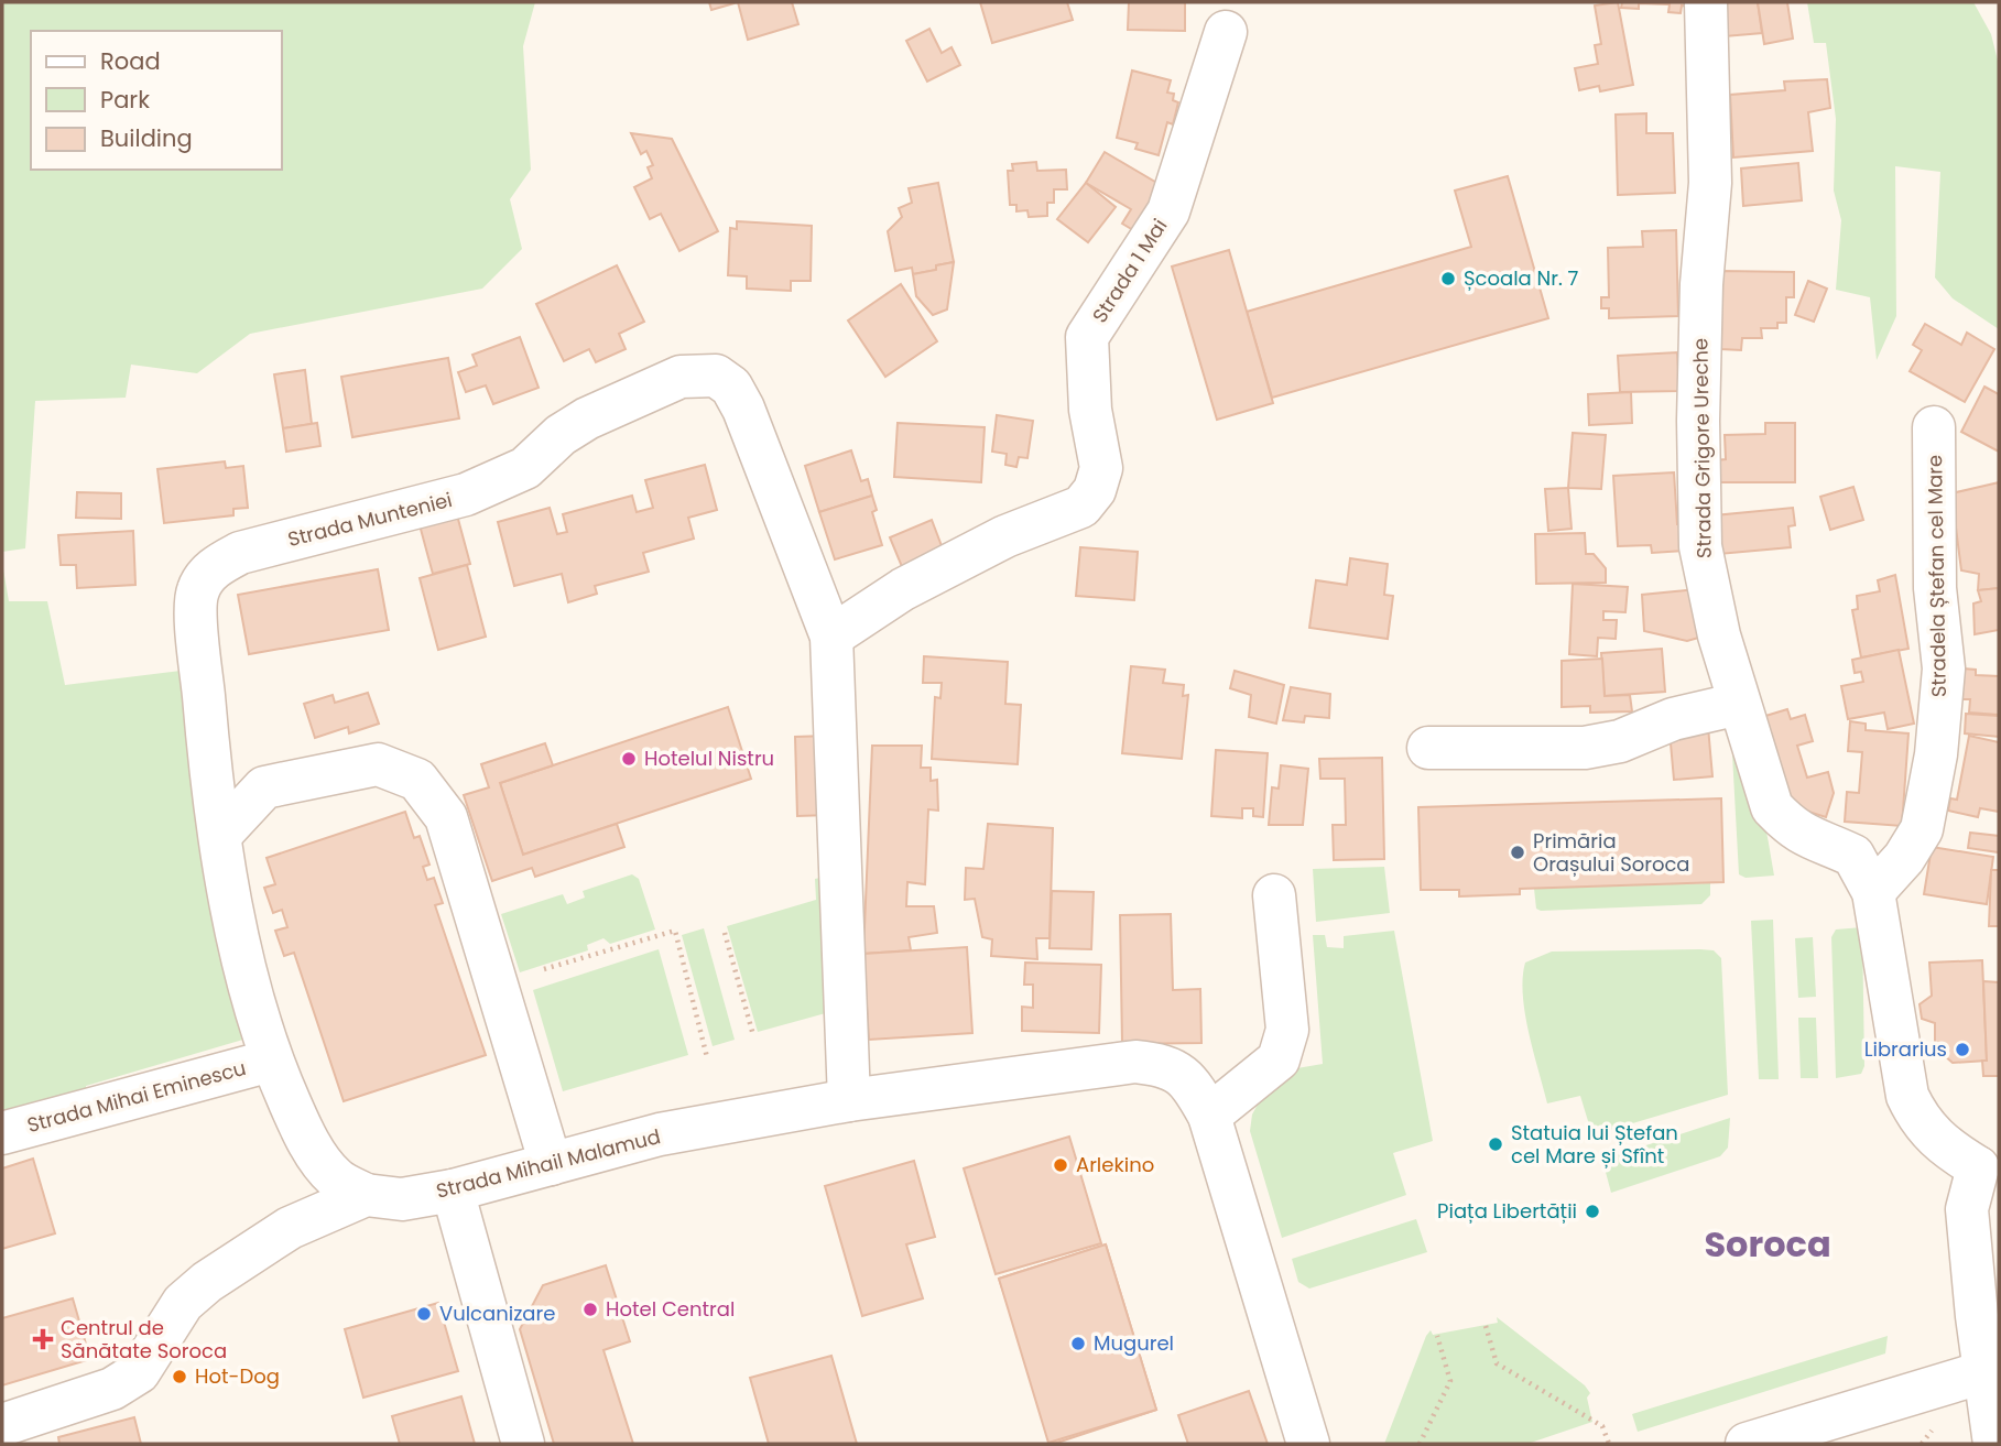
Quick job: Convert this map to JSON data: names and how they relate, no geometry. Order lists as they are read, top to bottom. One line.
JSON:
{"streets":{"street":["Strada 1 Mai","Strada Grigore Ureche","Strada Munteniei","Stradela Ștefan cel Mare","Strada Mihai Eminescu","Strada Mihail Malamud"]},"crossings":[["Strada 1 Mai","Strada Munteniei"],["Strada Grigore Ureche","Stradela Ștefan cel Mare"],["Strada Munteniei","Strada Mihai Eminescu"],["Strada Munteniei","Strada Mihail Malamud"]],"districts":["Soroca"],"places":{"other":["Școala Nr. 7","Hotelul Nistru","Primăria Orașului Soroca","Librarius","Statuia lui Ștefan cel Mare și Sfînt","Arlekino","Piața Libertății","Hotel Central","Vulcanizare","Mugurel","Hot-Dog"],"health":["Centrul de Sănătate Soroca"]},"legend":["Road","Park","Building"]}
